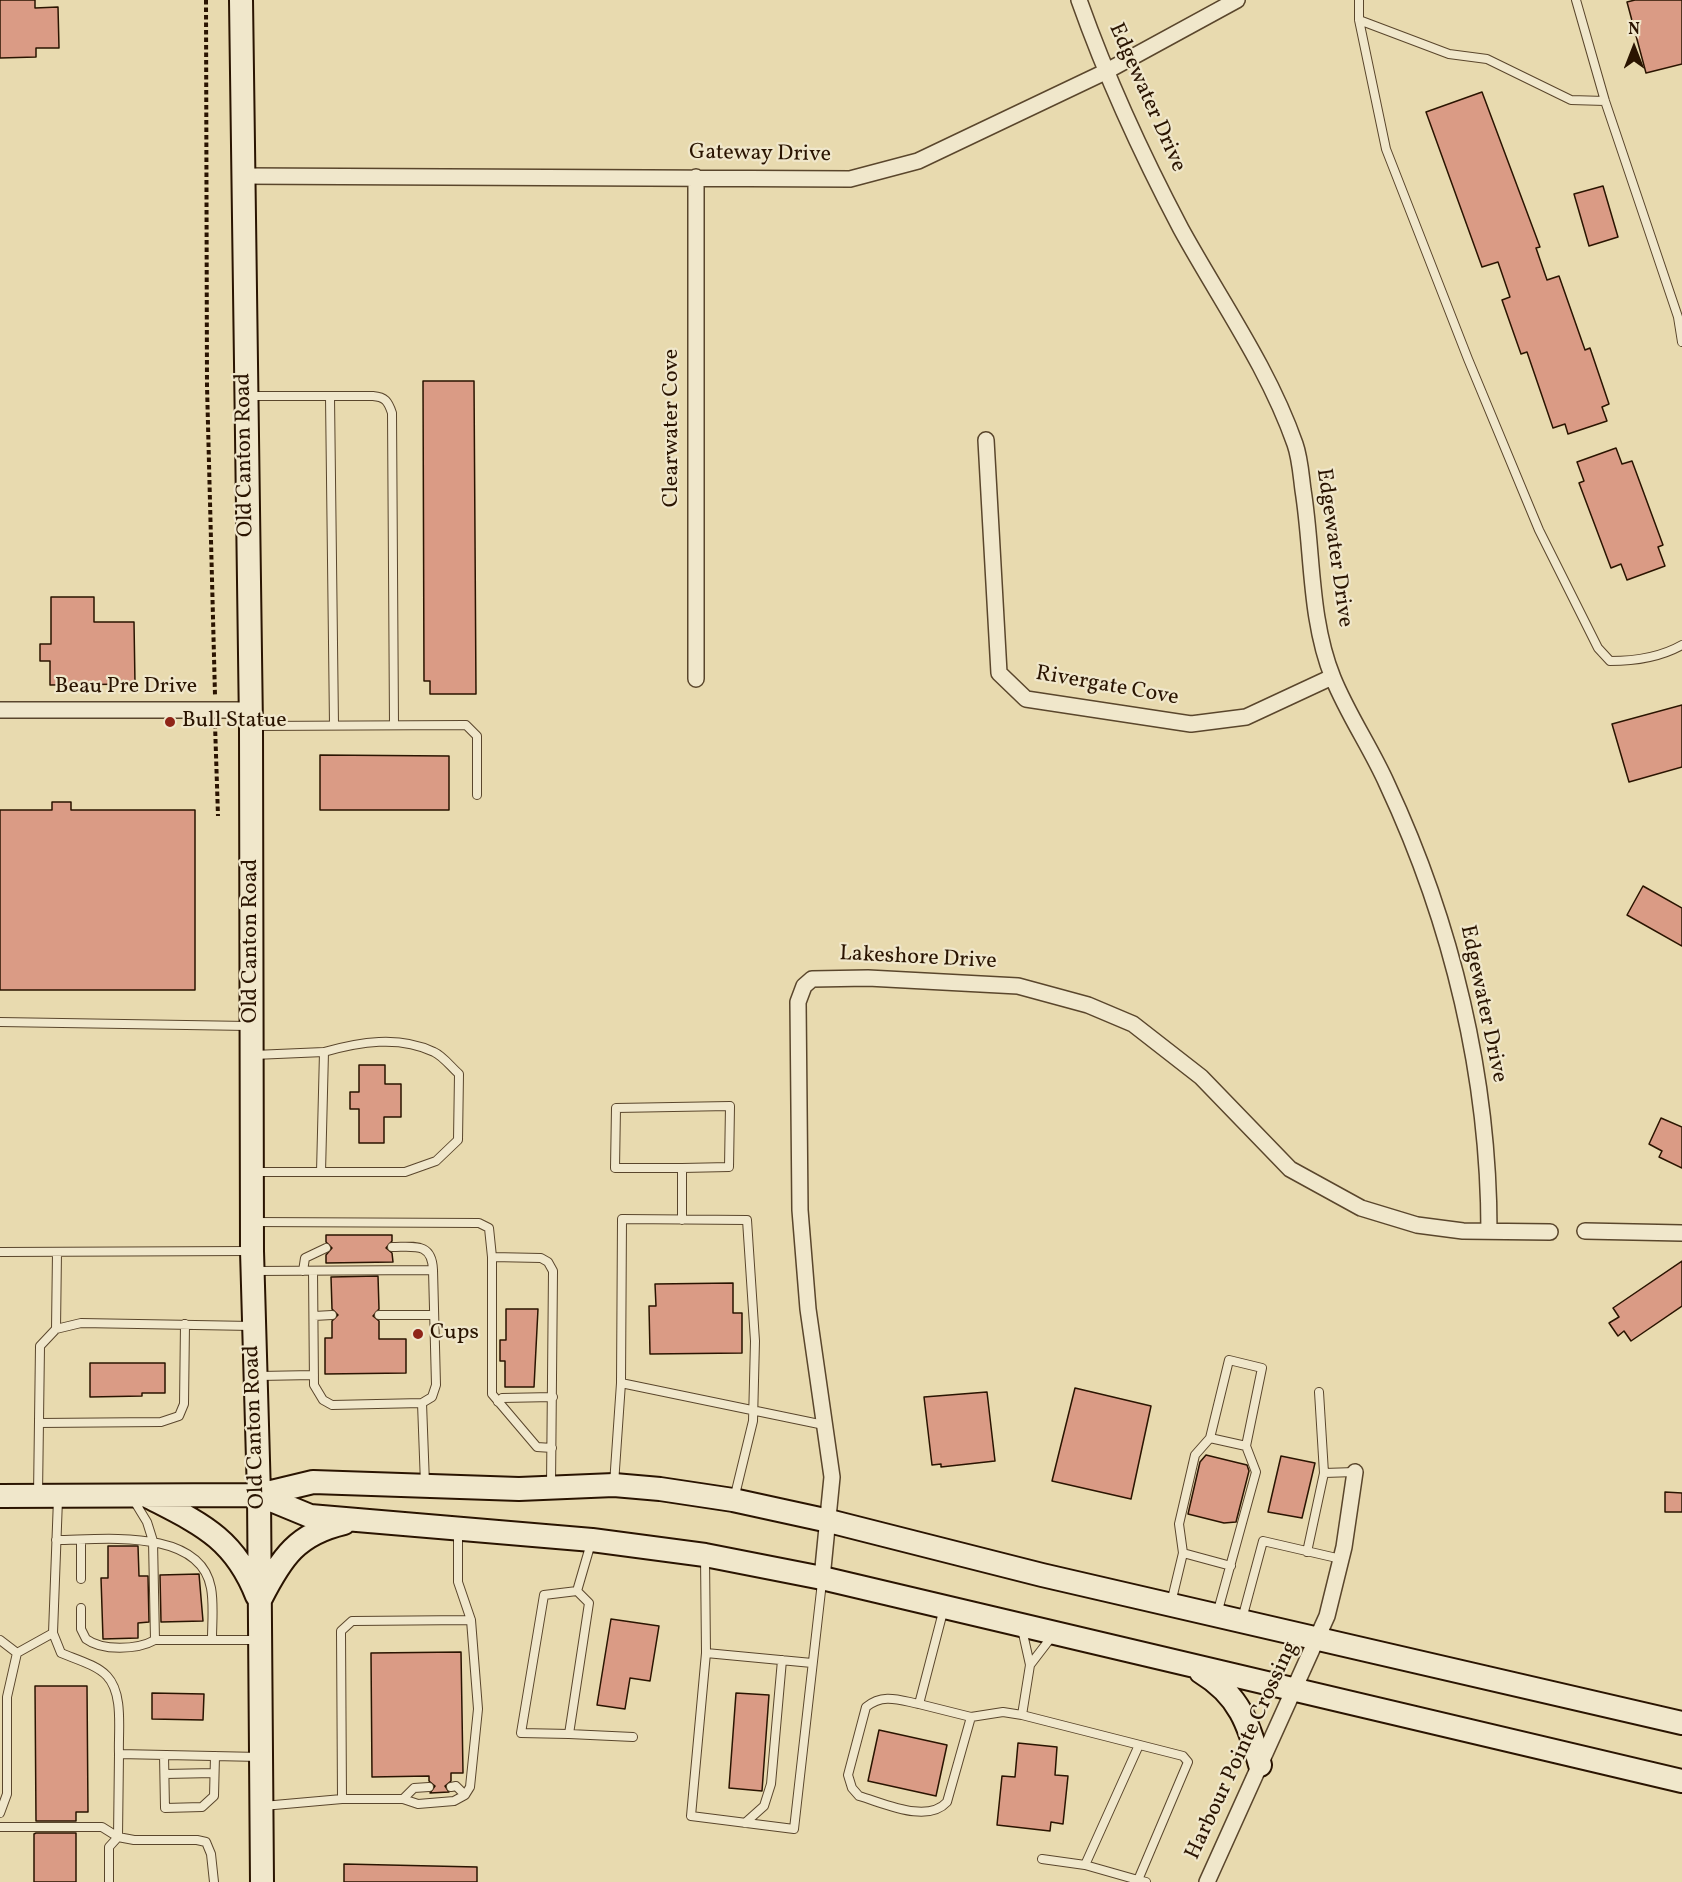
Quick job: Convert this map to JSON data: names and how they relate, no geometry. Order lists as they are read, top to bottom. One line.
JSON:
{"streets":{"main road":["Old Canton Road"],"street":["Edgewater Drive","Gateway Drive","Clearwater Cove","Rivergate Cove","Beau Pre Drive","Lakeshore Drive","Harbour Pointe Crossing"]},"crossings":[["Edgewater Drive","Gateway Drive"],["Edgewater Drive","Rivergate Cove"],["Edgewater Drive","Lakeshore Drive"],["Gateway Drive","Clearwater Cove"],["Gateway Drive","Old Canton Road"],["Old Canton Road","Beau Pre Drive"]],"places":["Bull Statue","Cups"],"north":"top"}
